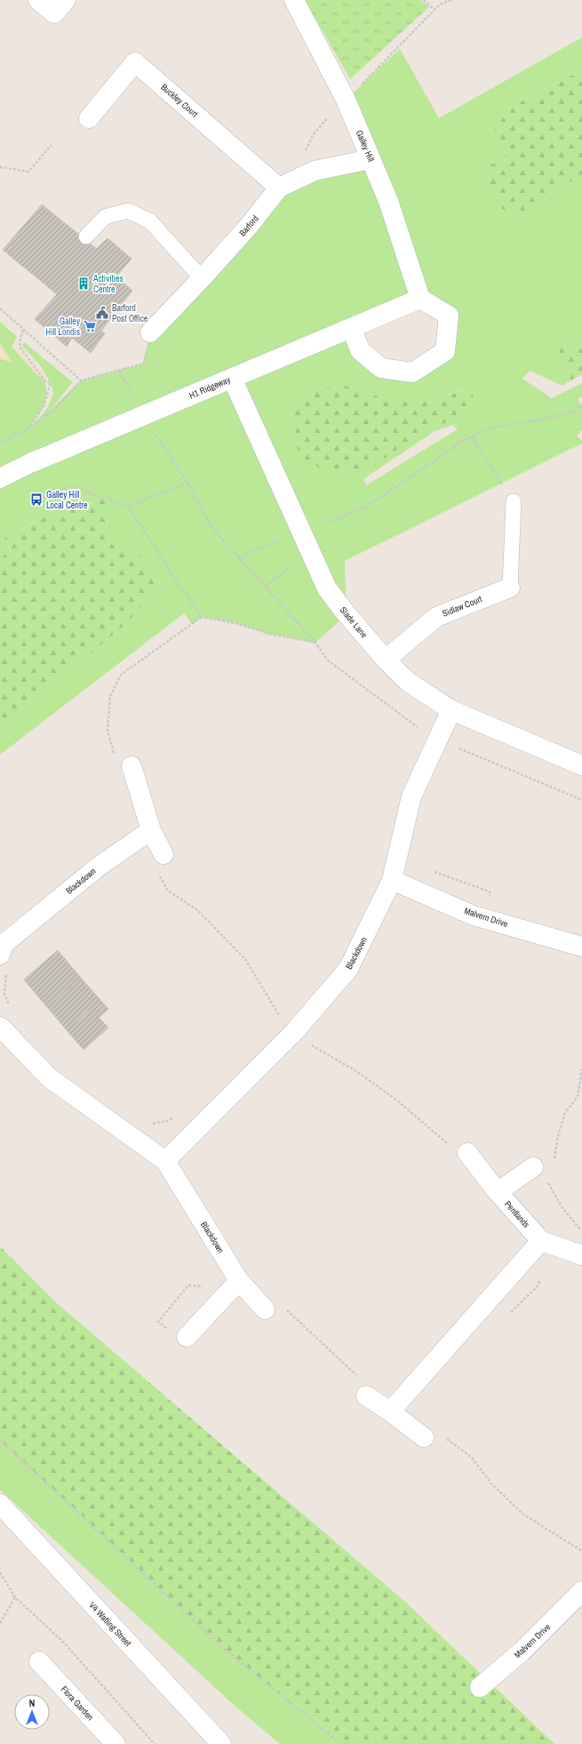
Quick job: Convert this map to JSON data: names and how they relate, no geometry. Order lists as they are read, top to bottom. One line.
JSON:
{"streets":{"street":["Buckley Court","Galley Hill","Barford","H1 Ridgeway","Sidlaw Court","Slade Lane","Blackdown","Malvern Drive","Pentlands","V4 Watling Street","Flora Garden"]},"crossings":[["Buckley Court","Barford"],["Galley Hill","Barford"],["Galley Hill","H1 Ridgeway"],["H1 Ridgeway","Slade Lane"],["Sidlaw Court","Slade Lane"],["Slade Lane","Blackdown"],["Blackdown","Malvern Drive"]],"places":{"building":["Activities Centre"],"public building":["Barford Post Office"],"supermarket":["Galley Hill Londis"],"bus stop":["Galley Hill Local Centre"]},"north":"top"}
